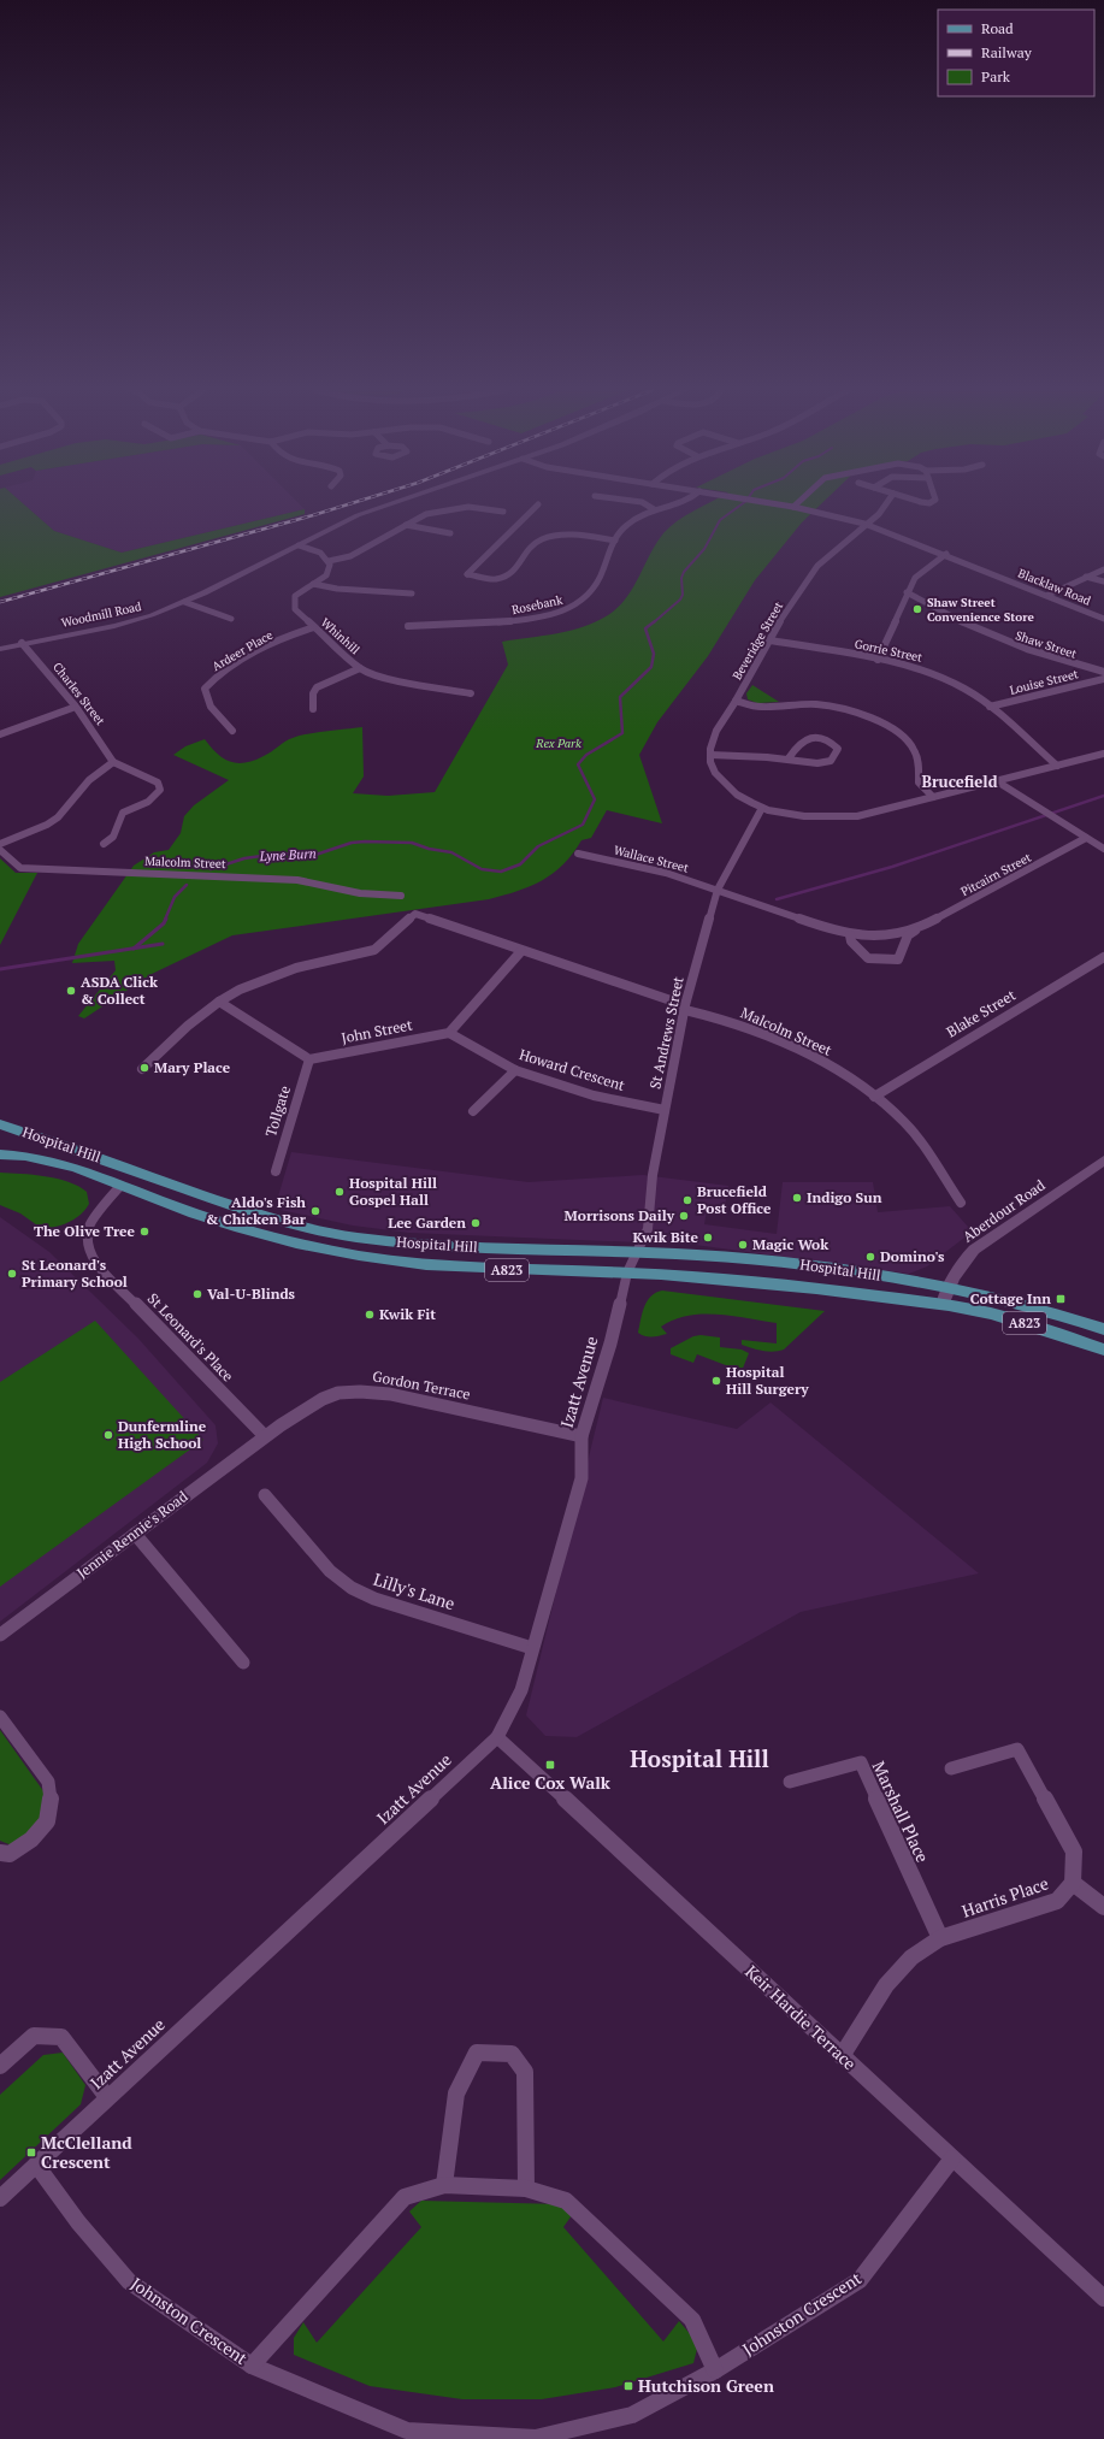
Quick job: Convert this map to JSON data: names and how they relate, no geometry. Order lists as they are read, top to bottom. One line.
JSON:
{"streets":{"main road":["Hospital Hill","A823"],"street":["Blacklaw Road","Rosebank","Woodmill Road","Whinhill","Beveridge Street","Shaw Street","Ardeer Place","Gorrie Street","Louise Street","Charles Street","Wallace Street","Malcolm Street","Pitcairn Street","Blake Street","John Street","St Andrews Street","Howard Crescent","Tollgate","Aberdour Road","St Leonard's Place","Izatt Avenue","Gordon Terrace","Jennie Rennie's Road","Lilly's Lane","Marshall Place","Harris Place","Keir Hardie Terrace","Johnston Crescent"]},"crossings":[["Blacklaw Road","Beveridge Street"],["Woodmill Road","Charles Street"],["Whinhill","Ardeer Place"],["Beveridge Street","Gorrie Street"],["Gorrie Street","Louise Street"],["Wallace Street","Pitcairn Street"],["Wallace Street","St Andrews Street"],["Malcolm Street","Blake Street"],["Malcolm Street","St Andrews Street"],["Pitcairn Street","St Andrews Street"],["John Street","Howard Crescent"],["John Street","Tollgate"],["St Andrews Street","Howard Crescent"],["St Andrews Street","Hospital Hill"],["St Andrews Street","Izatt Avenue"],["Hospital Hill","Aberdour Road"],["Hospital Hill","A823"],["Hospital Hill","St Leonard's Place"],["Hospital Hill","Izatt Avenue"],["Aberdour Road","A823"],["St Leonard's Place","Gordon Terrace"],["St Leonard's Place","Jennie Rennie's Road"],["Izatt Avenue","Gordon Terrace"],["Izatt Avenue","Lilly's Lane"],["Izatt Avenue","Keir Hardie Terrace"],["Izatt Avenue","Johnston Crescent"],["Gordon Terrace","Jennie Rennie's Road"],["Marshall Place","Harris Place"],["Harris Place","Keir Hardie Terrace"],["Keir Hardie Terrace","Johnston Crescent"]],"districts":["Brucefield","Hospital Hill"],"water":["Lyne Burn"],"parks":["Rex Park"],"places":{"other":["Shaw Street Convenience Store","ASDA Click & Collect","Mary Place","Hospital Hill Gospel Hall","Indigo Sun","Brucefield Post Office","Aldo's Fish & Chicken Bar","Morrisons Daily","Lee Garden","The Olive Tree","Kwik Bite","Magic Wok","Domino's","St Leonard's Primary School","Val-U-Blinds","Kwik Fit","Hospital Hill Surgery","Dunfermline High School"],"transit":["Cottage Inn","Alice Cox Walk","McClelland Crescent","Hutchison Green"]},"legend":["Road","Railway","Park"]}
